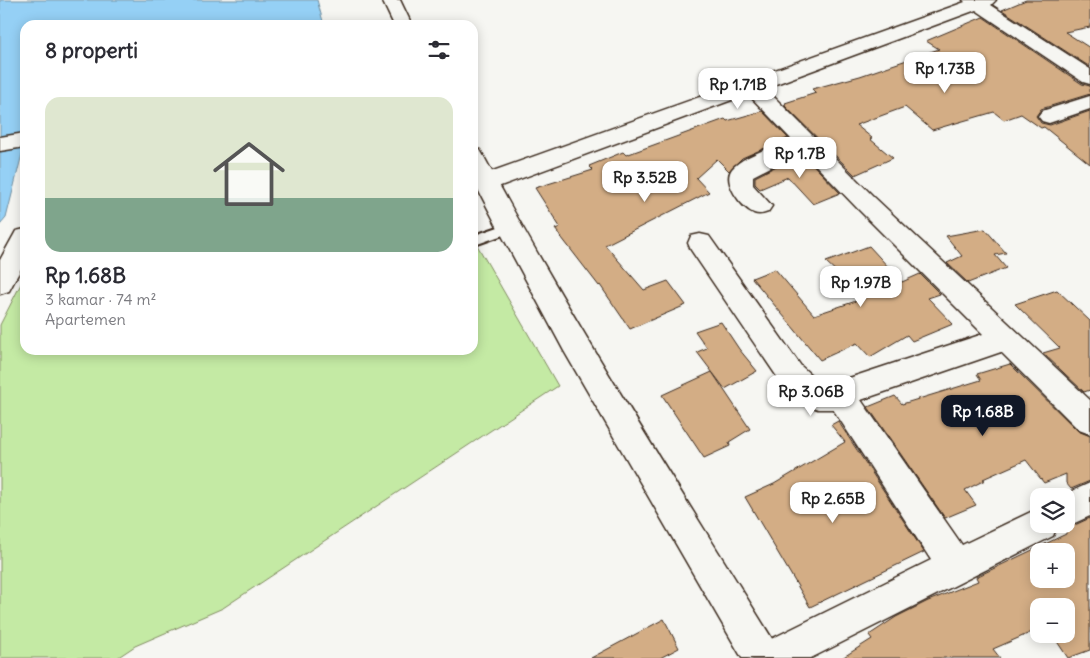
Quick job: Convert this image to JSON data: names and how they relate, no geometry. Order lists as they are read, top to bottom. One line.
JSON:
{"page":{"heading":"8 properti","price":["Rp 1.73B","Rp 1.71B","Rp 1.7B","Rp 3.52B","Rp 1.97B","Rp 3.06B","Rp 1.68B","Rp 2.65B"],"list":[{"name":"Rp 1.68B","note":"3 kamar · 74 m² · Apartemen"}],"map_buttons":["+","−"]}}
